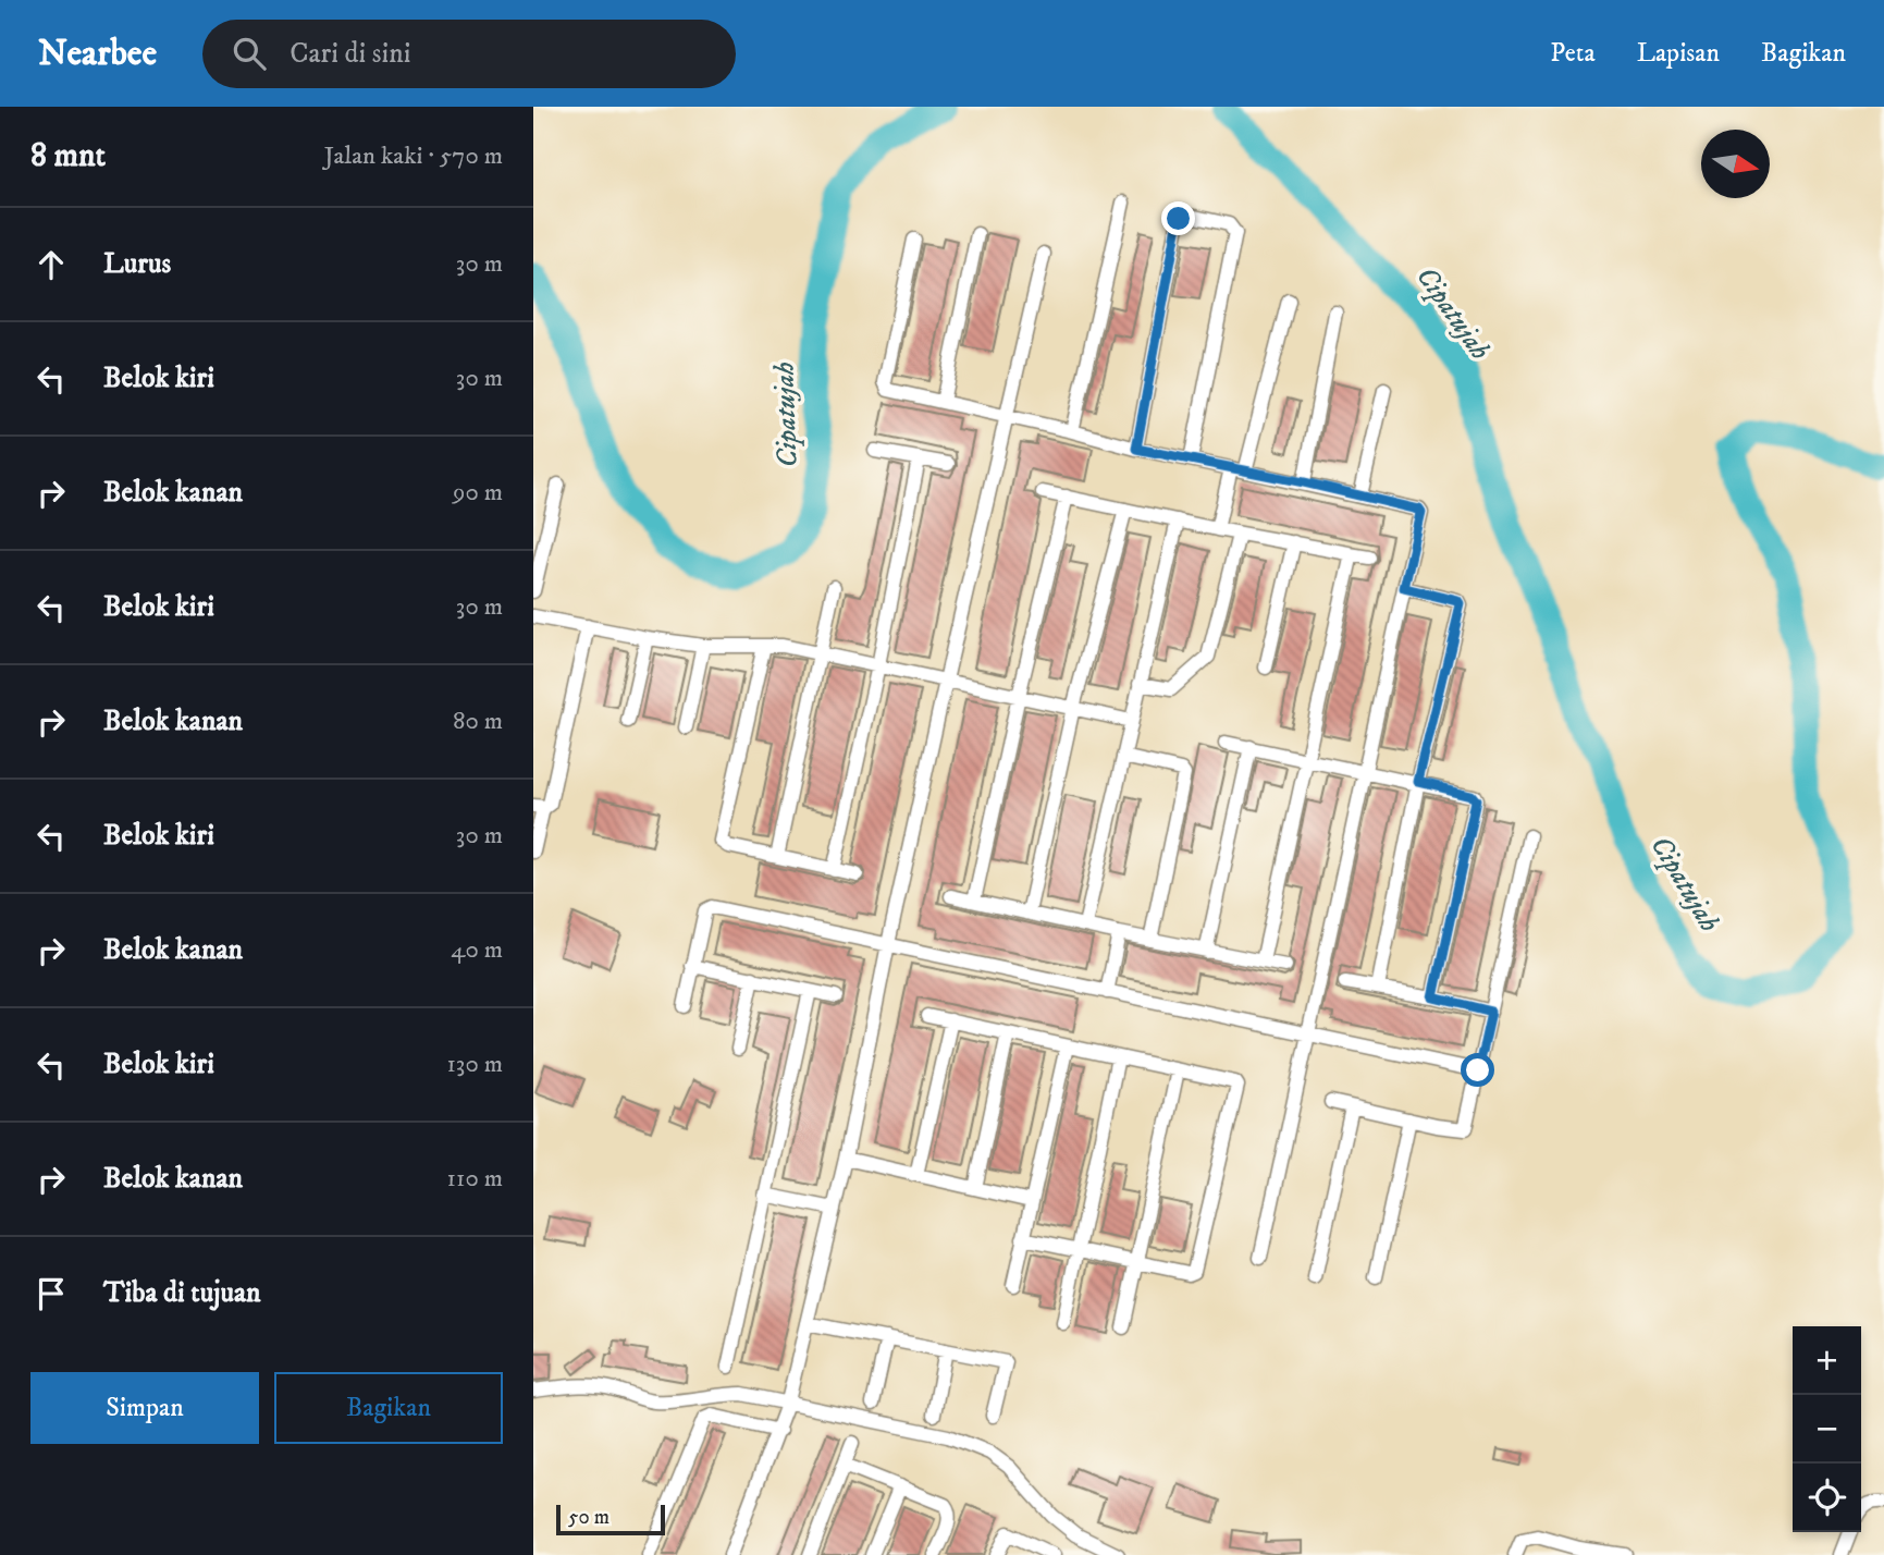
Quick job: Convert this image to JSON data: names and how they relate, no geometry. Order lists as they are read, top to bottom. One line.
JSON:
{"water":["Cipatujah"],"scale_bar":"50 m","north":"right","page":{"header":"Nearbee","search":"Cari di sini","nav":["Peta","Lapisan","Bagikan"],"heading":["8 mnt","Jalan kaki · 570 m"],"list":[["Lurus","30 m"],["Belok kiri","30 m"],["Belok kanan","90 m"],["Belok kiri","30 m"],["Belok kanan","80 m"],["Belok kiri","30 m"],["Belok kanan","40 m"],["Belok kiri","130 m"],["Belok kanan","110 m"],"Tiba di tujuan"],"map_buttons":["+","−"],"buttons":["Simpan","Bagikan"],"scale":"50 m"}}
